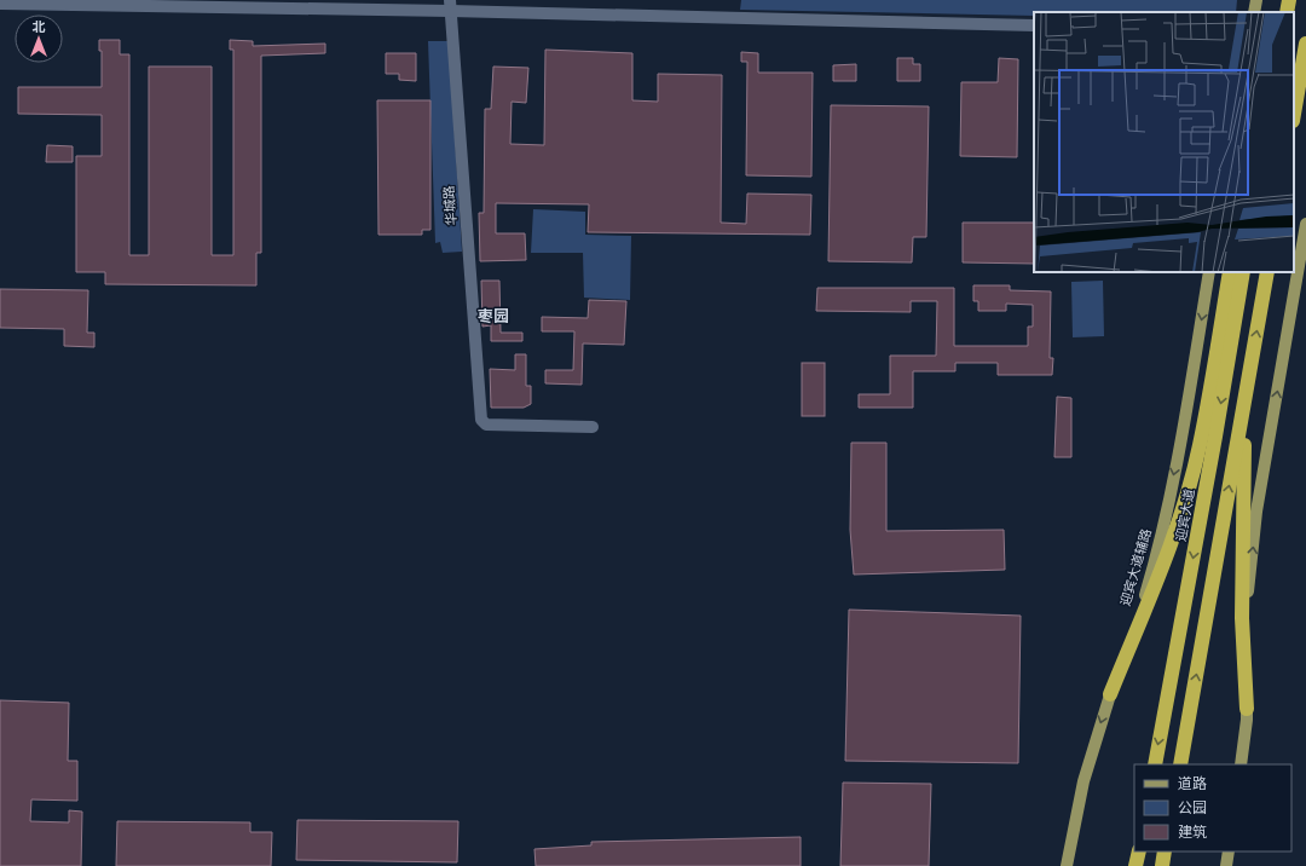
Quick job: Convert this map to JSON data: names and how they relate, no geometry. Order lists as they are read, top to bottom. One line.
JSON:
{"streets":{"highway":["迎宾大道"],"main road":["迎宾大道辅路"],"street":["华城路"]},"districts":["枣园"],"legend":["道路","公园","建筑"],"north":"top"}
